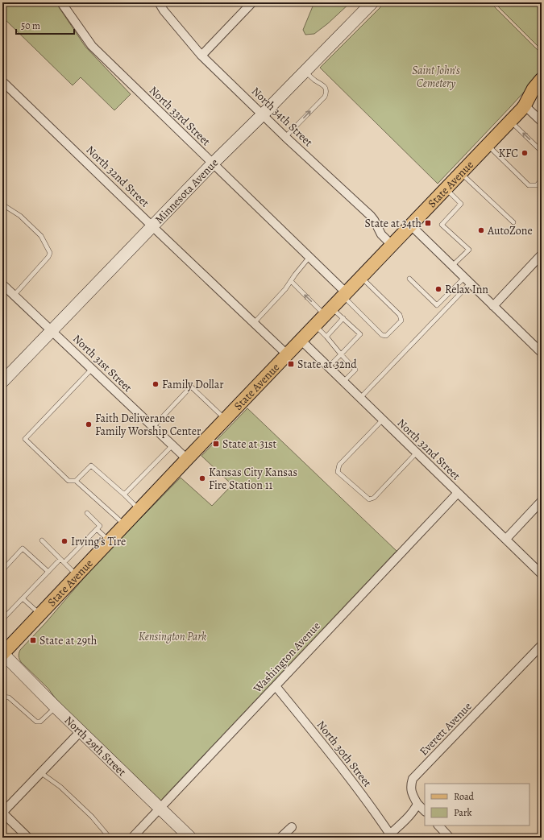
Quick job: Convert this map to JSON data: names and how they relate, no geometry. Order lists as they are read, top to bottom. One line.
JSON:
{"streets":{"main road":["State Avenue","Minnesota Avenue","North 29th Street"],"street":["North 33rd Street","North 34th Street","North 32nd Street","North 31st Street","Washington Avenue","Everett Avenue","North 30th Street"]},"crossings":[["North 33rd Street","State Avenue"],["North 33rd Street","Minnesota Avenue"],["North 34th Street","State Avenue"],["North 34th Street","Minnesota Avenue"],["North 32nd Street","State Avenue"],["North 32nd Street","Minnesota Avenue"],["North 32nd Street","Washington Avenue"],["State Avenue","North 31st Street"],["State Avenue","North 29th Street"],["Minnesota Avenue","North 31st Street"],["Washington Avenue","North 29th Street"],["Washington Avenue","North 30th Street"]],"parks":["Saint John's Cemetery","Kensington Park"],"places":{"other":["KFC","AutoZone","Relax Inn","Family Dollar","Faith Deliverance Family Worship Center","Kansas City Kansas Fire Station 11","Irving's Tire"],"transit":["State at 34th","State at 32nd","State at 31st","State at 29th"]},"legend":["Road","Park"],"scale_bar":"50 m"}
